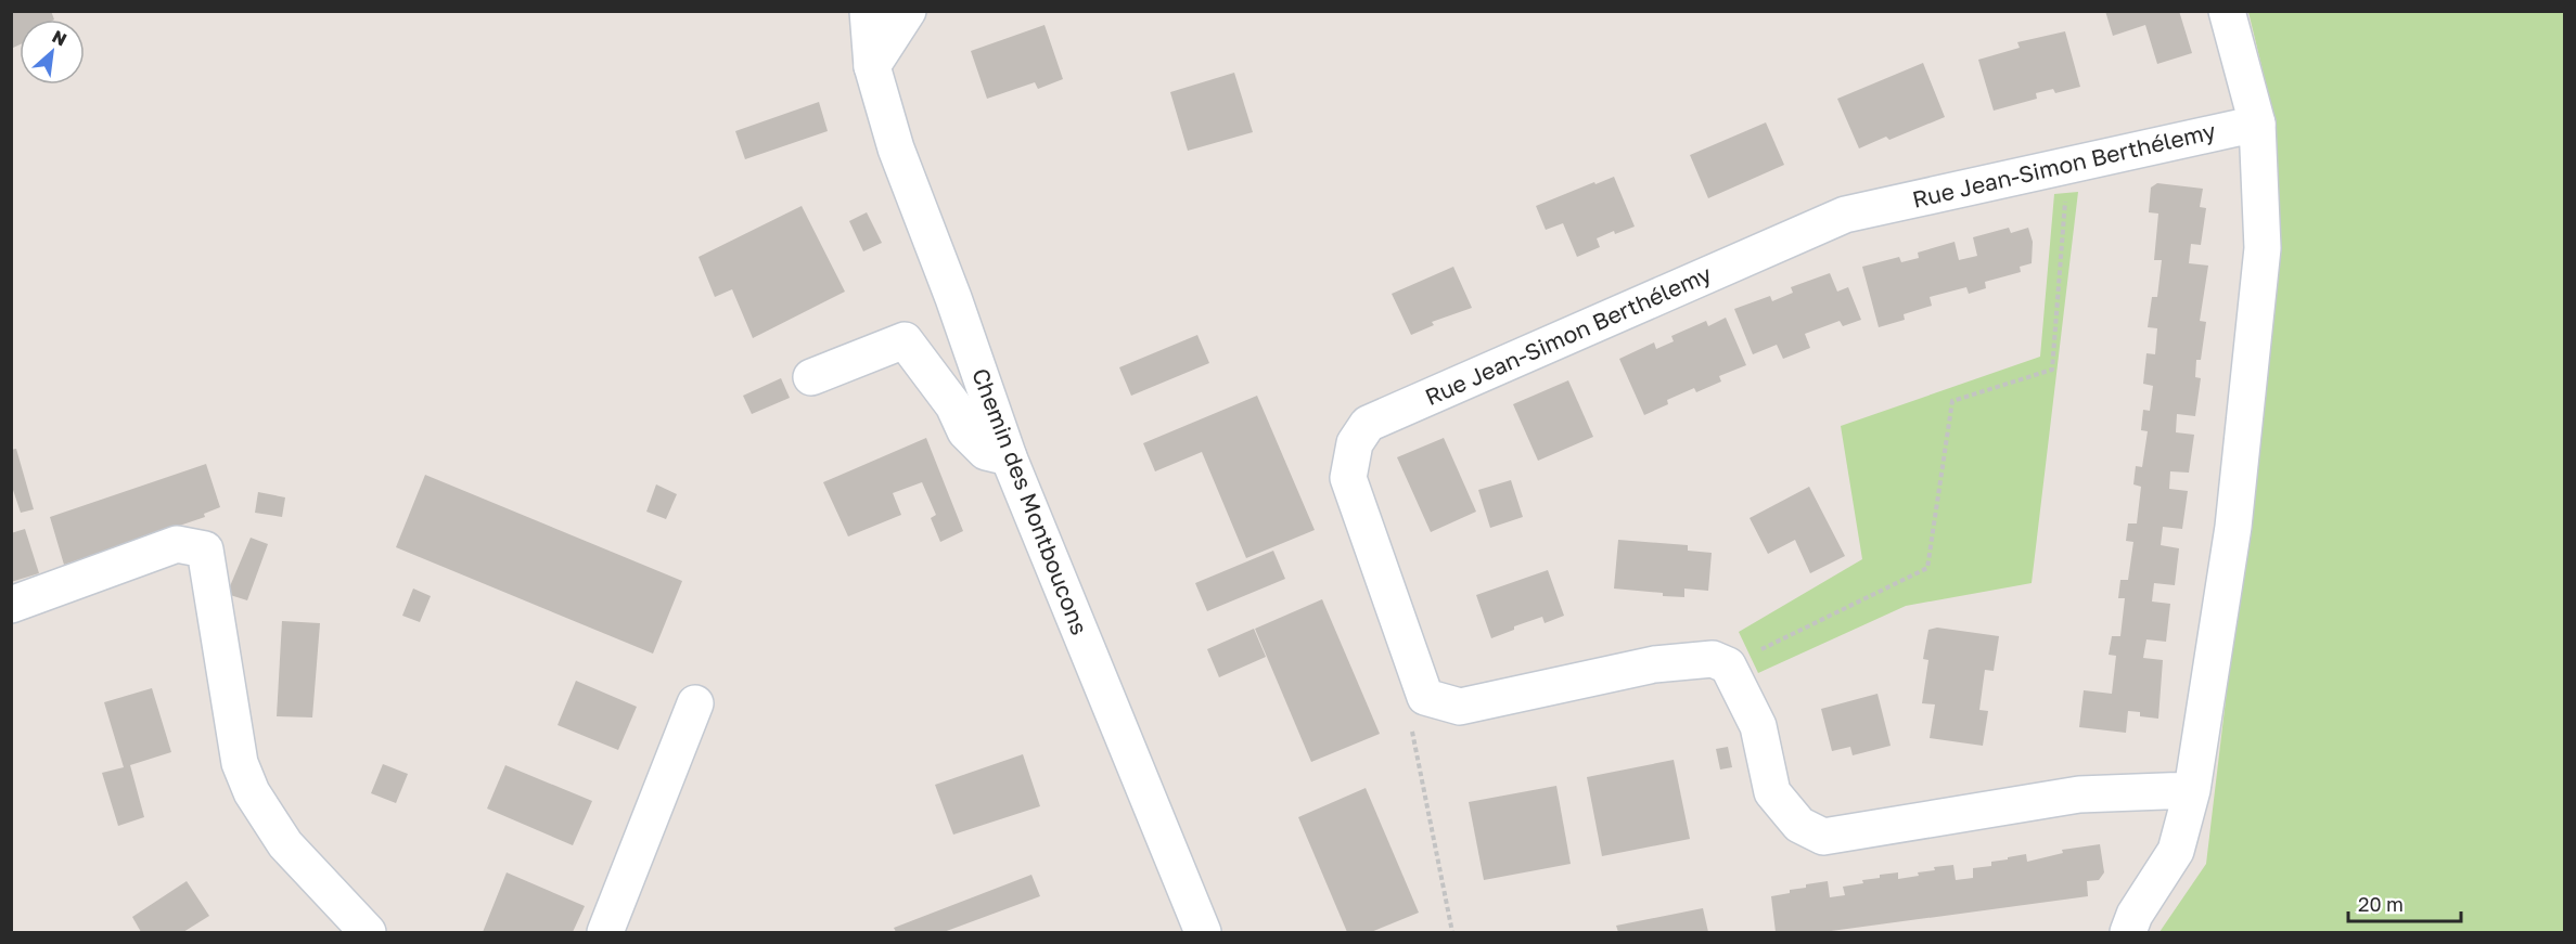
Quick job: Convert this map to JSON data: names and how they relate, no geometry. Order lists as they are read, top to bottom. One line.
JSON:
{"streets":{"street":["Rue Jean-Simon Berthélemy","Chemin des Montboucons"]},"scale_bar":"20 m","north":"top right"}
